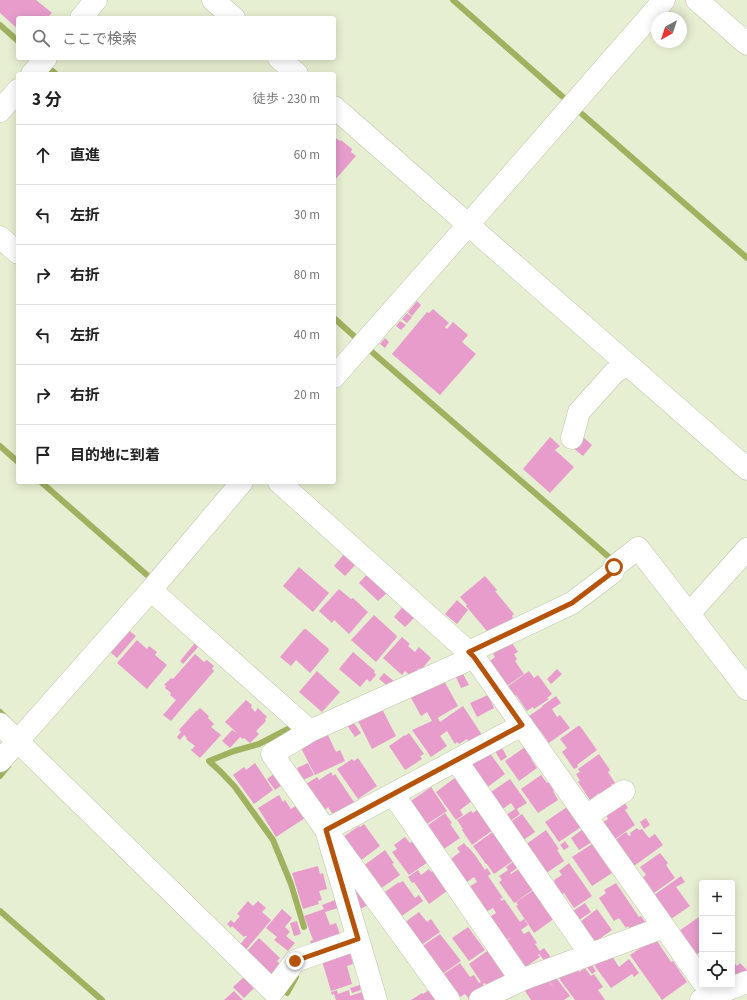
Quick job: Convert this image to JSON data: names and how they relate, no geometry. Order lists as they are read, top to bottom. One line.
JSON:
{"north":"bottom left","page":{"search":"ここで検索","heading":["3 分","徒歩 · 230 m"],"list":[["直進","60 m"],["左折","30 m"],["右折","80 m"],["左折","40 m"],["右折","20 m"],"目的地に到着"],"map_buttons":["+","−"]}}
